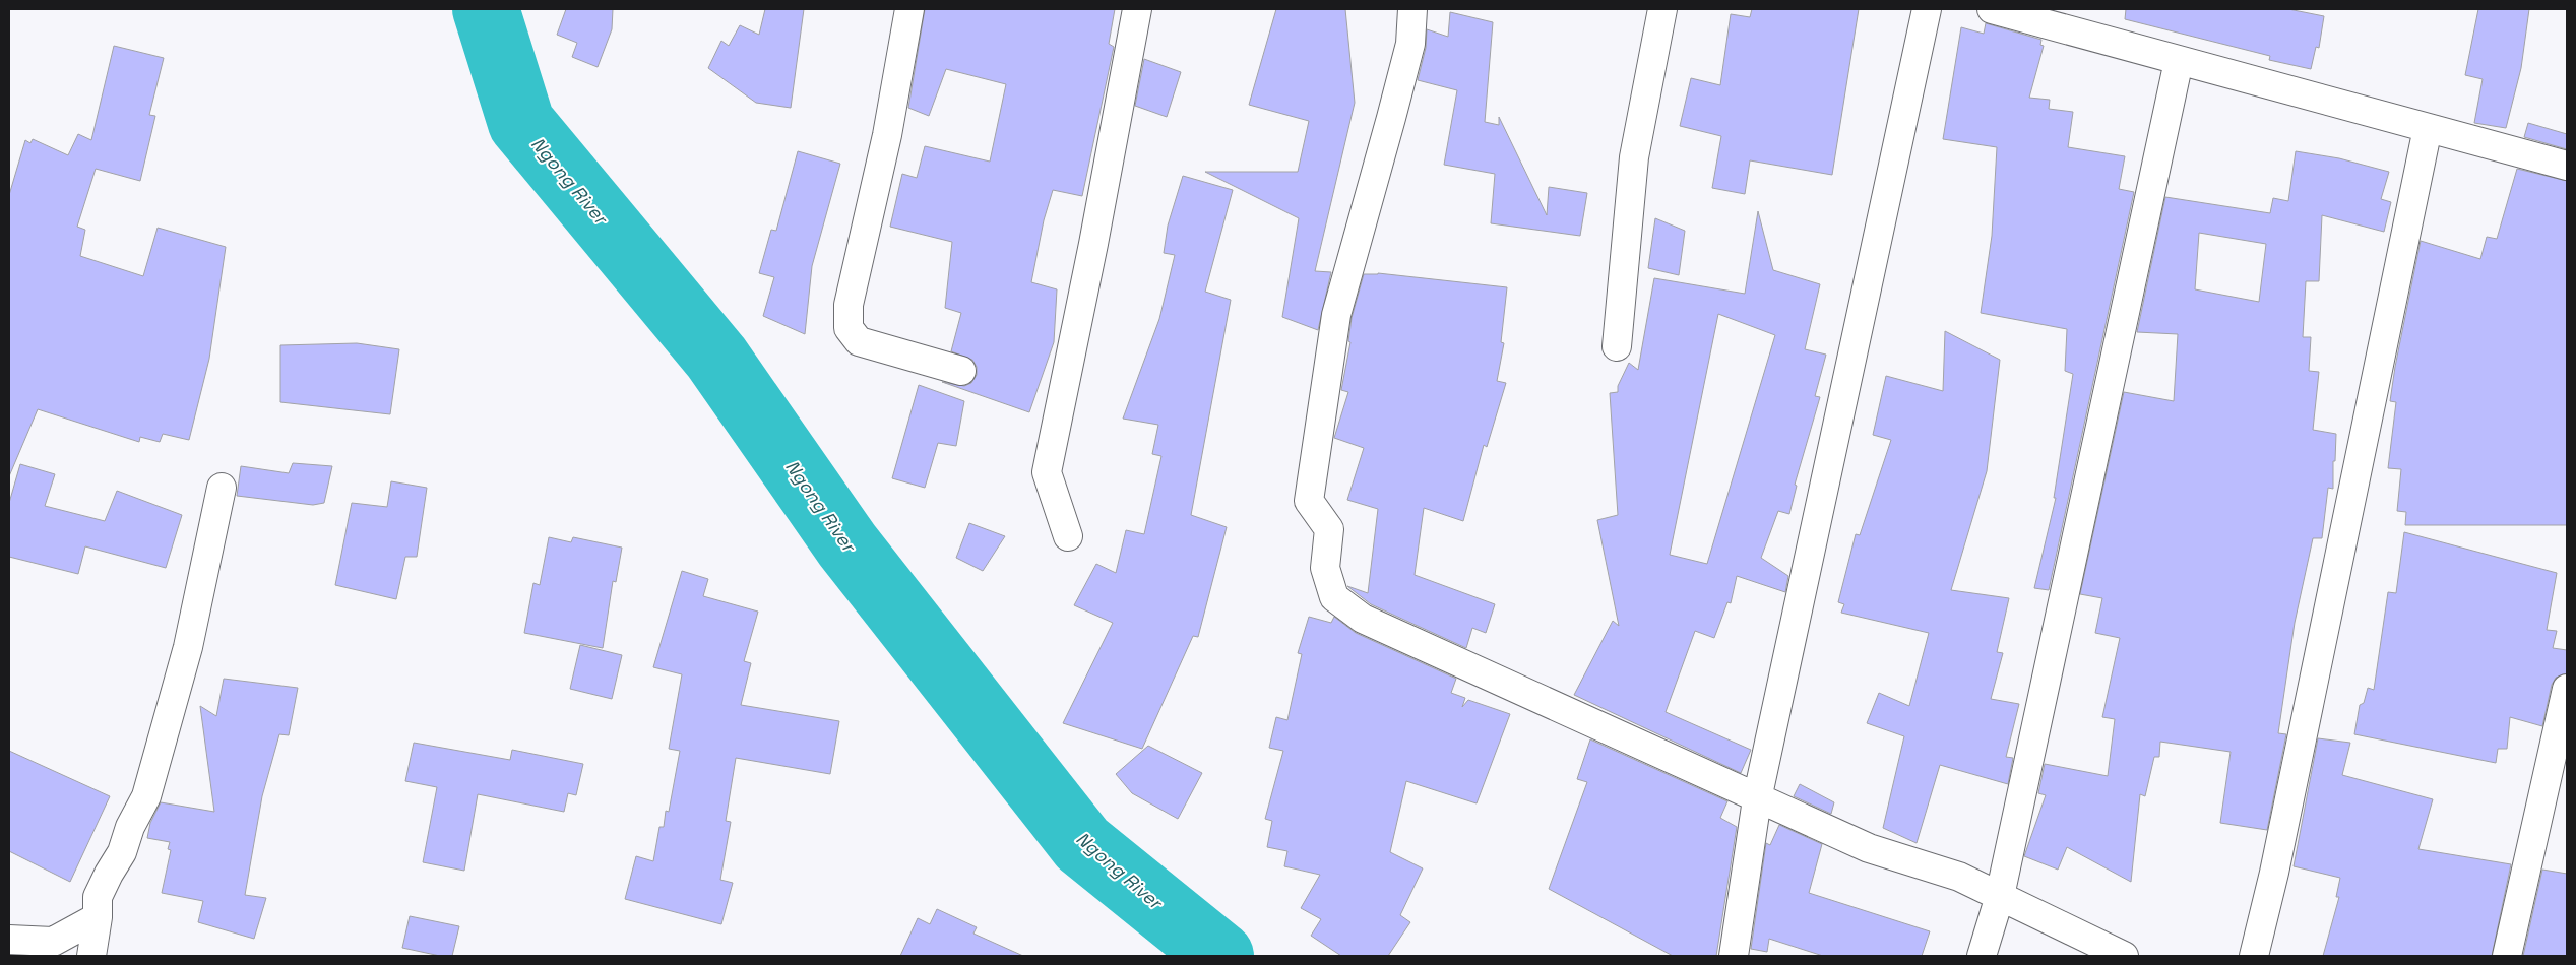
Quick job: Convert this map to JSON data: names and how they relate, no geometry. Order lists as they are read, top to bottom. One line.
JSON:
{"water":["Ngong River"]}
